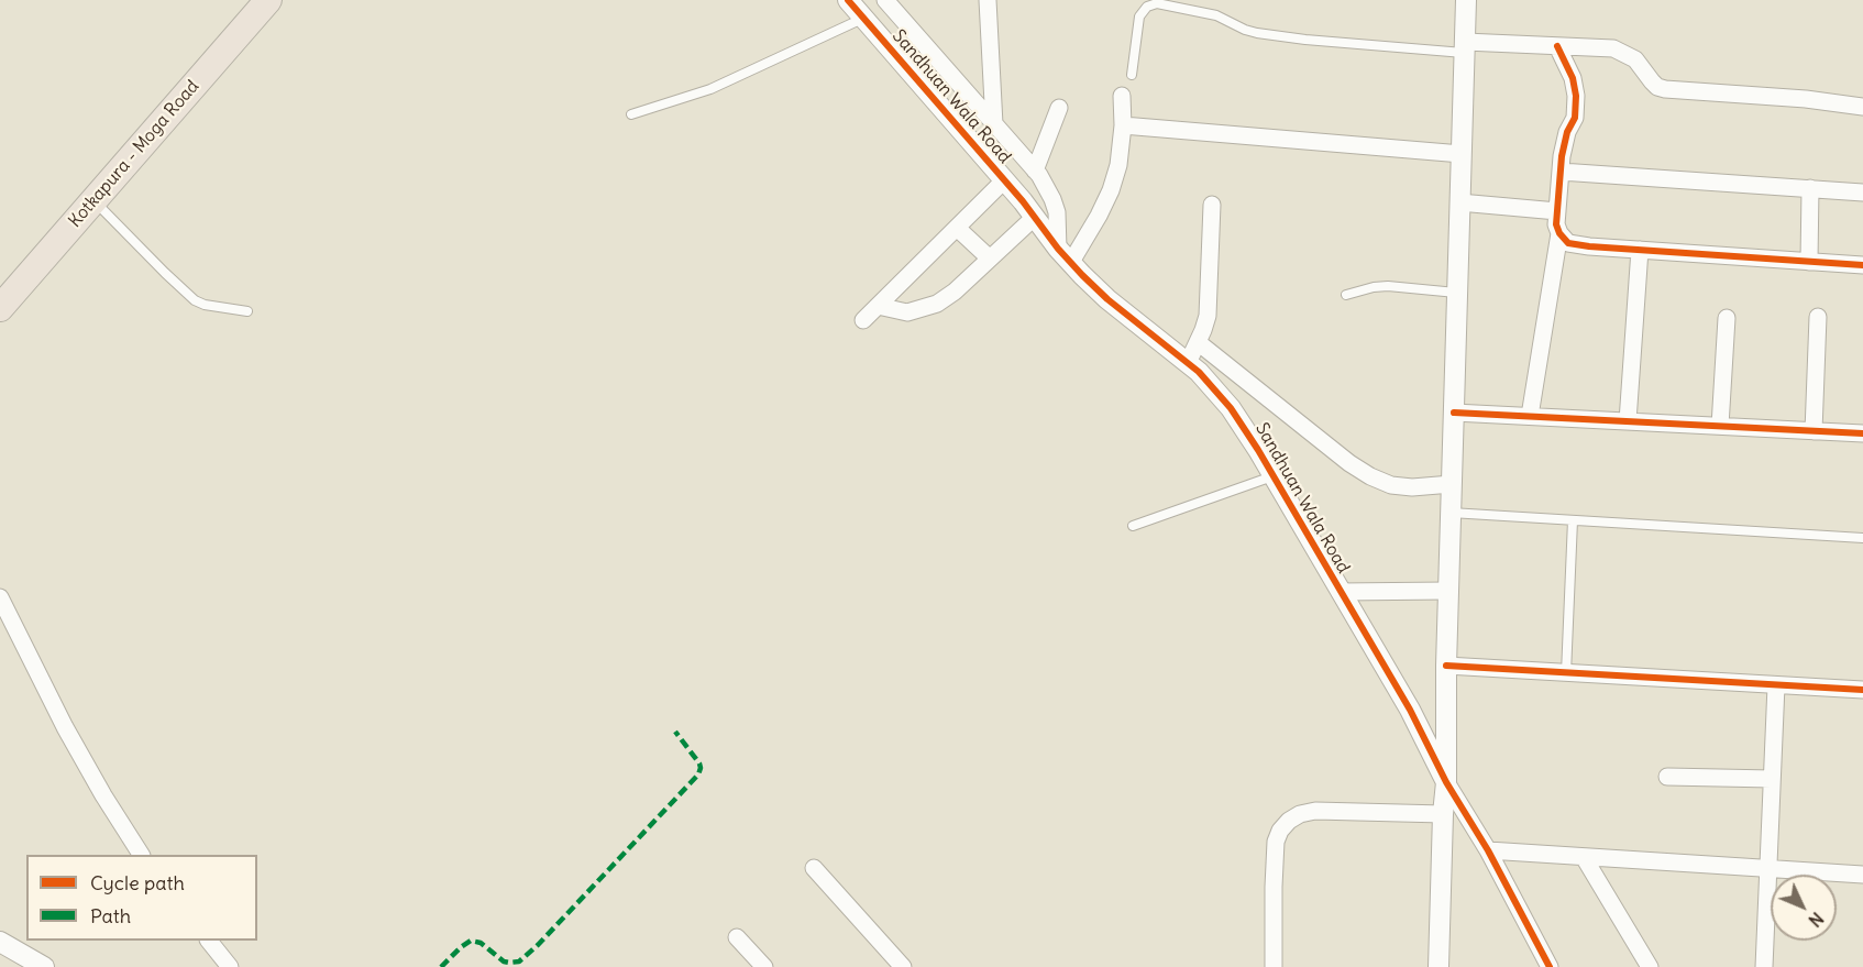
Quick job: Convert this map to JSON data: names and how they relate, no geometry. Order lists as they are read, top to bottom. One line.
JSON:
{"streets":{"highway":["Kotkapura - Moga Road"],"street":["Sandhuan Wala Road"]},"legend":["Cycle path","Path"],"north":"bottom right"}
